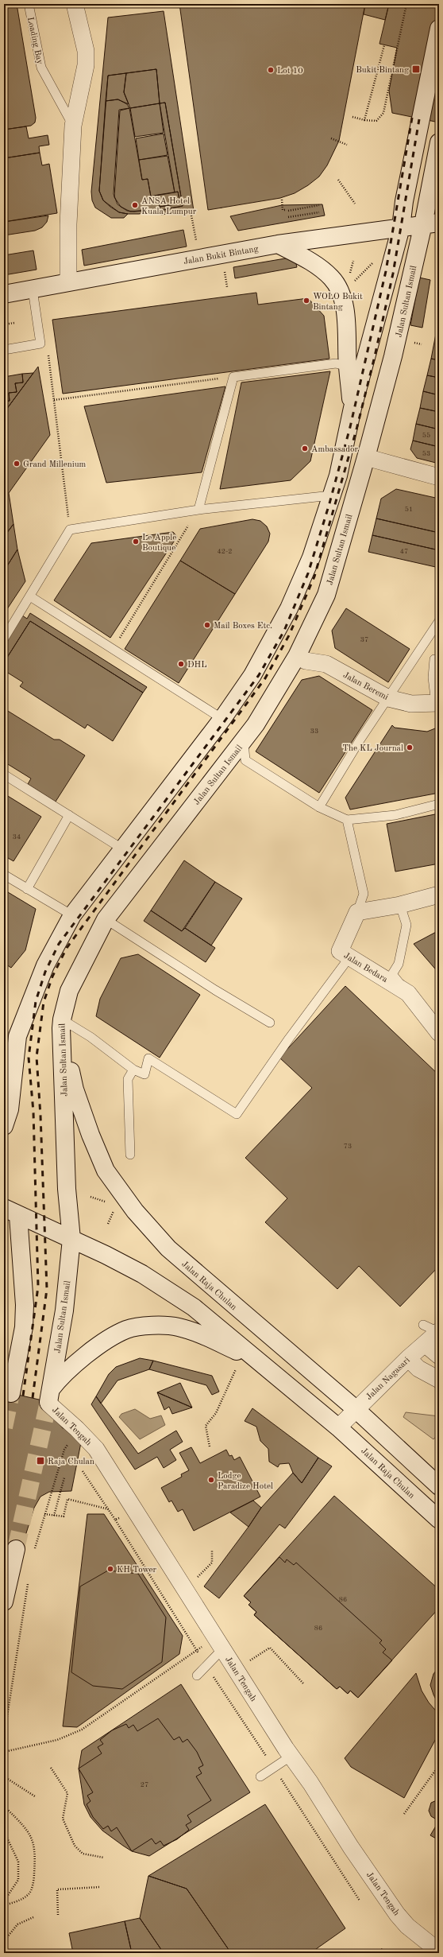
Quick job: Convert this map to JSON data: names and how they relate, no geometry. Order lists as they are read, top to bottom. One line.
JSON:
{"streets":{"main road":["Jalan Bukit Bintang","Jalan Sultan Ismail","Jalan Raja Chulan"],"street":["Jalan Beremi","Jalan Bedara","Jalan Nagasari","Jalan Tengah"],"lane":["Loading Bay"]},"crossings":[["Jalan Bukit Bintang","Jalan Sultan Ismail"],["Jalan Sultan Ismail","Jalan Beremi"],["Jalan Sultan Ismail","Jalan Raja Chulan"],["Jalan Sultan Ismail","Jalan Tengah"],["Jalan Raja Chulan","Jalan Nagasari"]],"places":{"transit":["Bukit Bintang","Raja Chulan"],"other":["Lot 10","ANSA Hotel Kuala Lumpur","WOLO Bukit Bintang","Ambassador","Grand Millenium","Le Apple Boutique","Mail Boxes Etc.","DHL","The KL Journal","Lodge Paradize Hotel","KH Tower"]},"house_numbers":["55","53","51","42-2","47","37","33","34","73","86","86","27"]}
